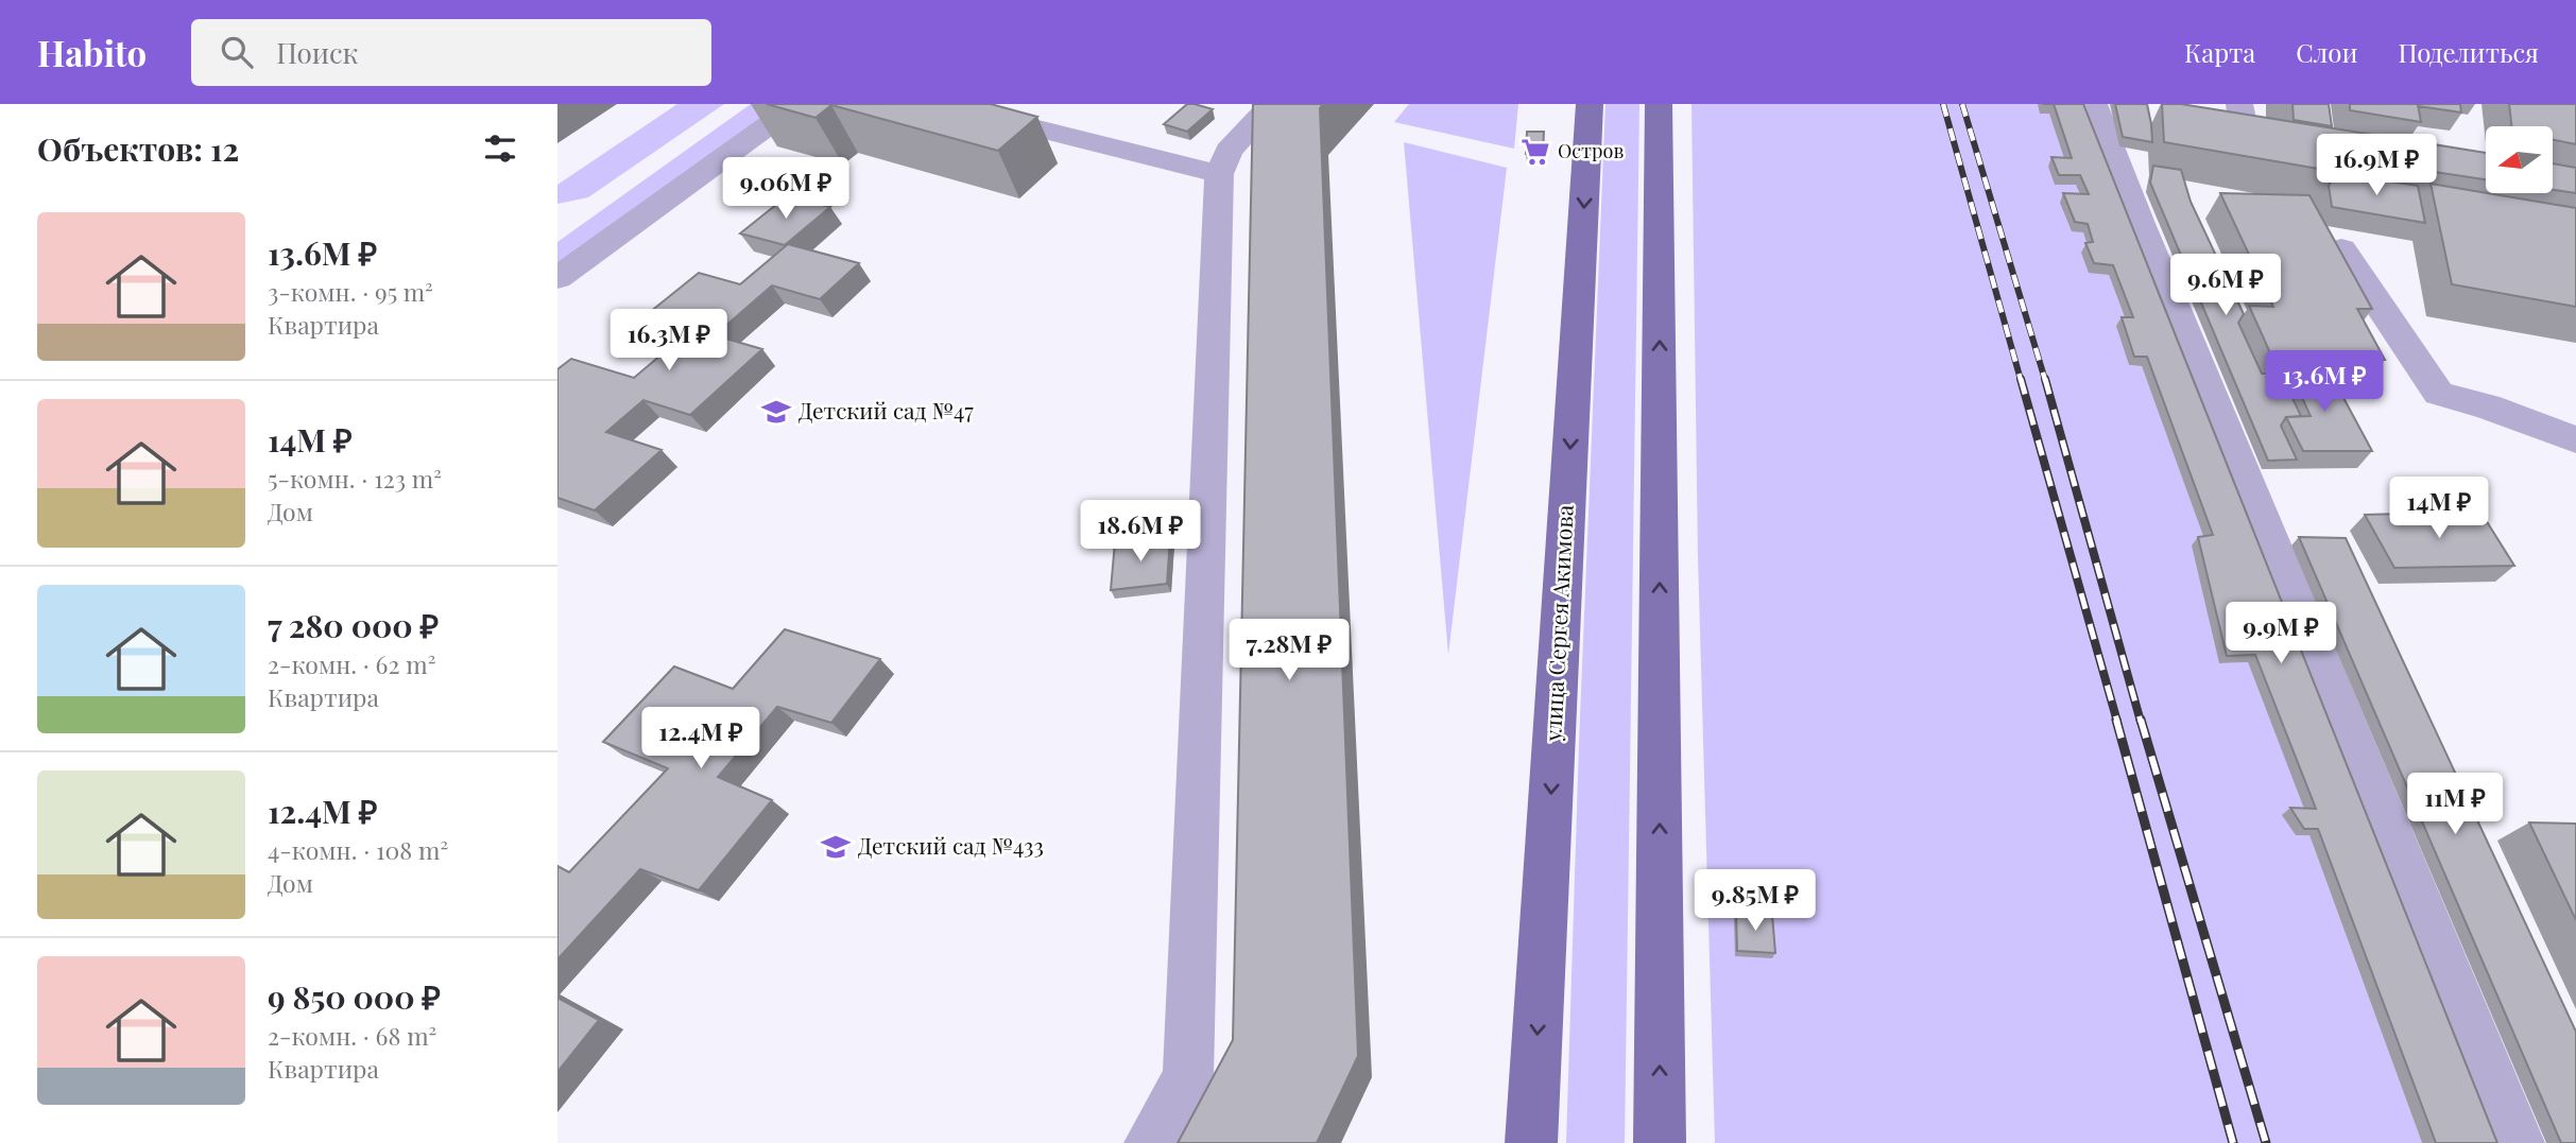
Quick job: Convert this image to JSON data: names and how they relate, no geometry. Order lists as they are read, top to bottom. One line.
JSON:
{"streets":{"main road":["улица Сергея Акимова"]},"places":{"supermarket":["Остров"],"school or university":["Детский сад №47","Детский сад №433"]},"north":"left","page":{"header":"Habito","search":"Поиск","nav":["Карта","Слои","Поделиться"],"heading":"Объектов: 12","price":["16.9M ₽","9.06M ₽","9.6M ₽","16.3M ₽","13.6M ₽","14M ₽","18.6M ₽","9.9M ₽","7.28M ₽","12.4M ₽","11M ₽","9.85M ₽"],"list":[{"name":"13.6M ₽","note":"3-комн. · 95 m² · Квартира"},{"name":"14M ₽","note":"5-комн. · 123 m² · Дом"},{"name":"7 280 000 ₽","note":"2-комн. · 62 m² · Квартира"},{"name":"12.4M ₽","note":"4-комн. · 108 m² · Дом"},{"name":"9 850 000 ₽","note":"2-комн. · 68 m² · Квартира"}]}}
